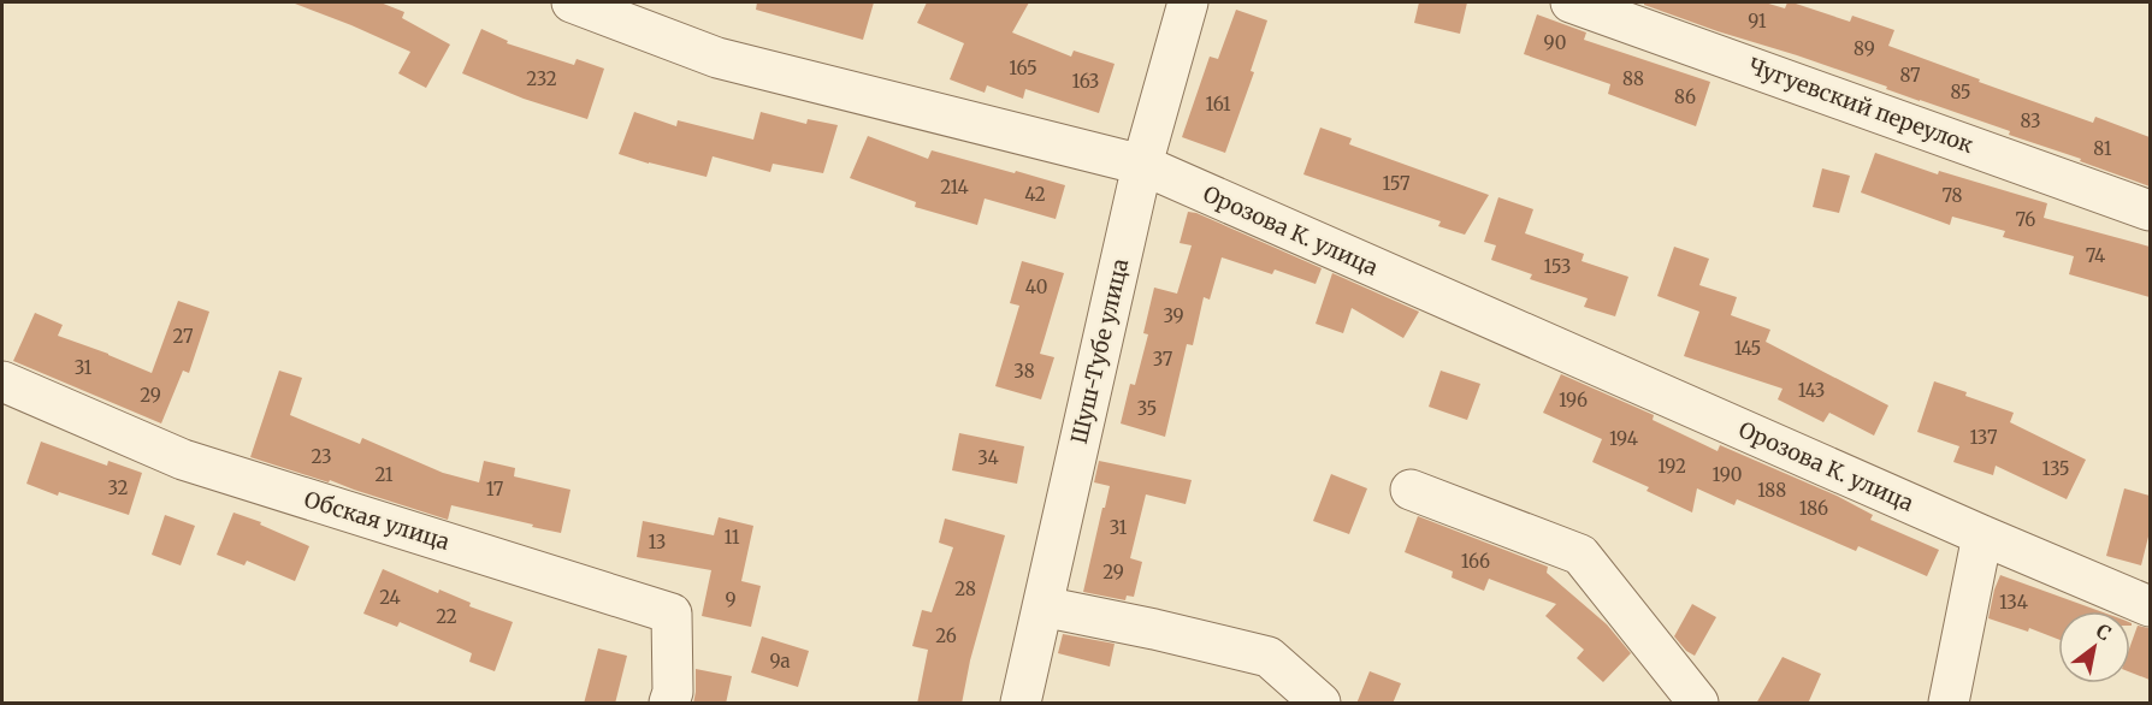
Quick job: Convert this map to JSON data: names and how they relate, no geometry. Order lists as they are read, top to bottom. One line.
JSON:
{"streets":{"street":["Чугуевский переулок","Орозова К. улица","Шуш-Тубе улица","Обская улица"]},"crossings":[["Орозова К. улица","Шуш-Тубе улица"]],"house_numbers":["91","90","89","165","87","232","88","163","85","86","161","83","81","157","214","42","78","76","74","153","40","39","27","145","37","31","38","143","29","196","35","137","194","23","34","192","135","21","190","32","17","188","186","31","11","13","166","29","28","24","9","134","22","26","9а"],"north":"top right"}
